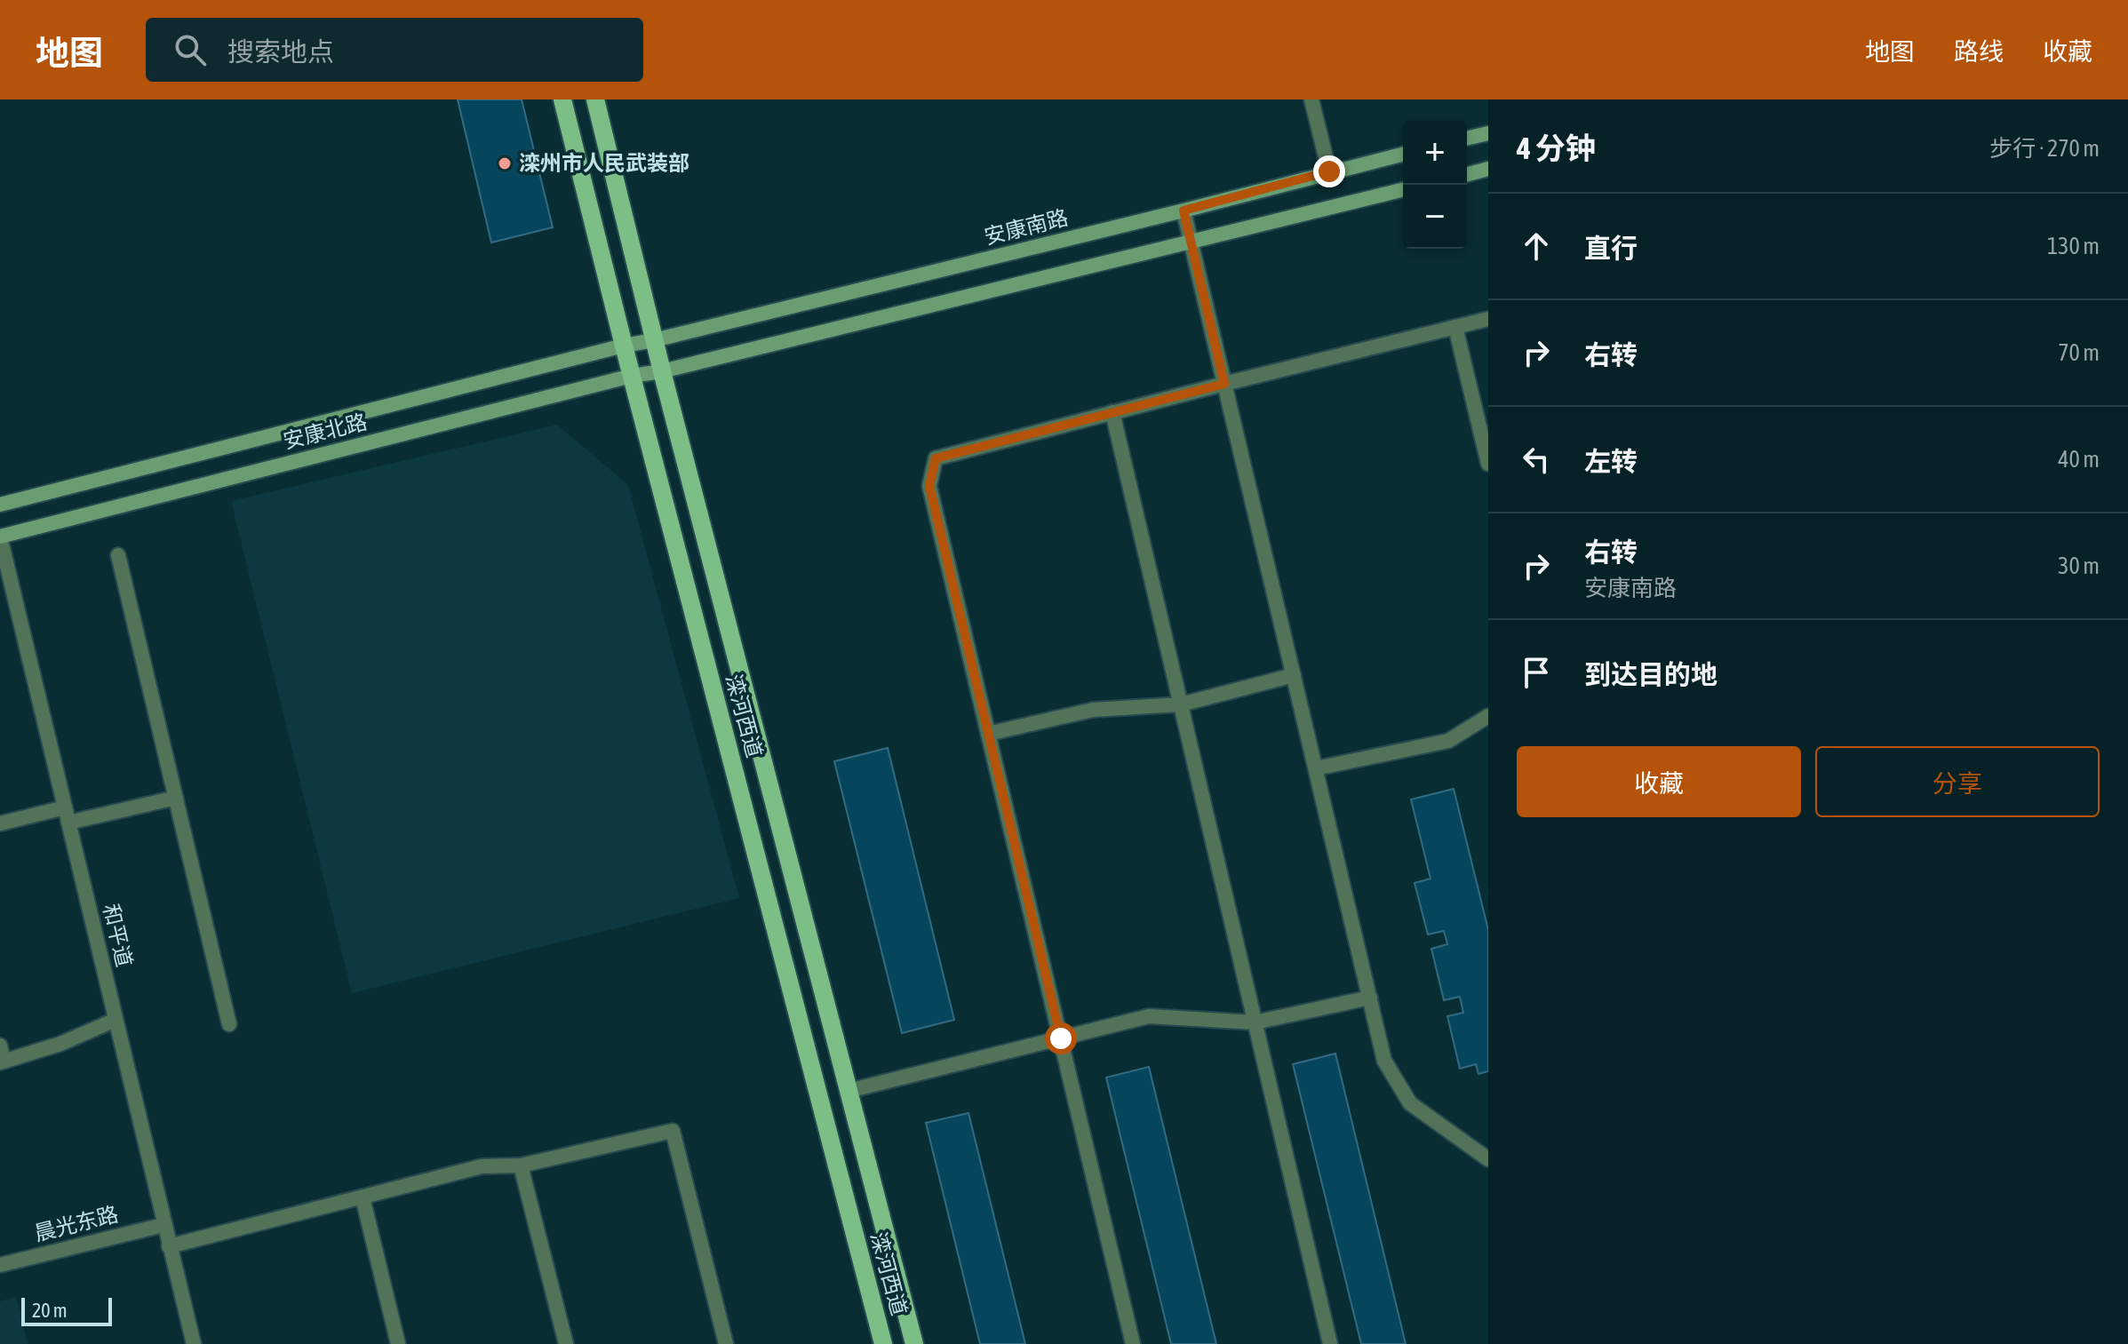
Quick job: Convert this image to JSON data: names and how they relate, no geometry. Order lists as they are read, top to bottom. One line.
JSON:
{"streets":{"main road":["安康南路","安康北路","滦河西道"],"street":["和平道","晨光东路"]},"crossings":[["安康南路","安康北路"],["安康南路","滦河西道"],["安康北路","滦河西道"],["安康北路","和平道"],["和平道","晨光东路"]],"places":["滦州市人民武装部"],"scale_bar":"20 m","page":{"header":"地图","search":"搜索地点","nav":["地图","路线","收藏"],"heading":["4 分钟","步行 · 270 m"],"map_buttons":["+","−"],"list":[["直行","130 m"],["右转","70 m"],["左转","40 m"],["右转","安康南路","30 m"],"到达目的地"],"buttons":["收藏","分享"],"scale":"20 m"}}
